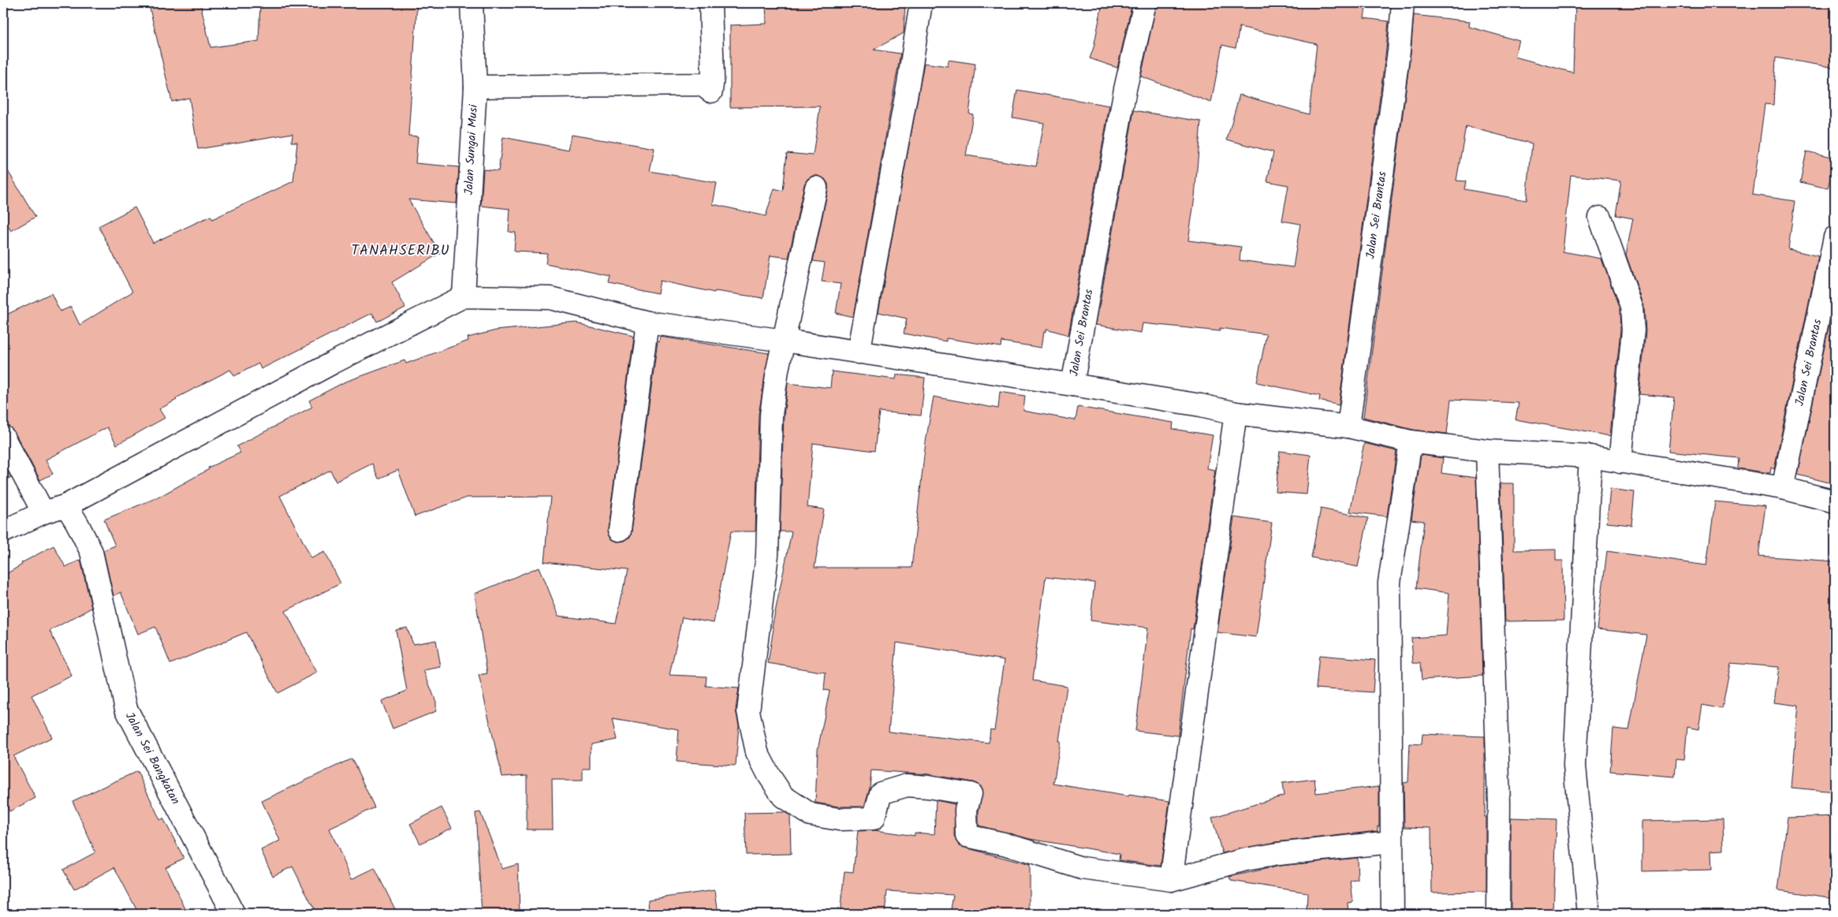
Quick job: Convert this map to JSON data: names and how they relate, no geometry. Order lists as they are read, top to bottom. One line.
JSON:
{"streets":{"street":["Jalan Sungai Musi","Jalan Sei Brantas","Jalan Sei Bangkatan"]},"districts":["TANAHSERIBU"]}
